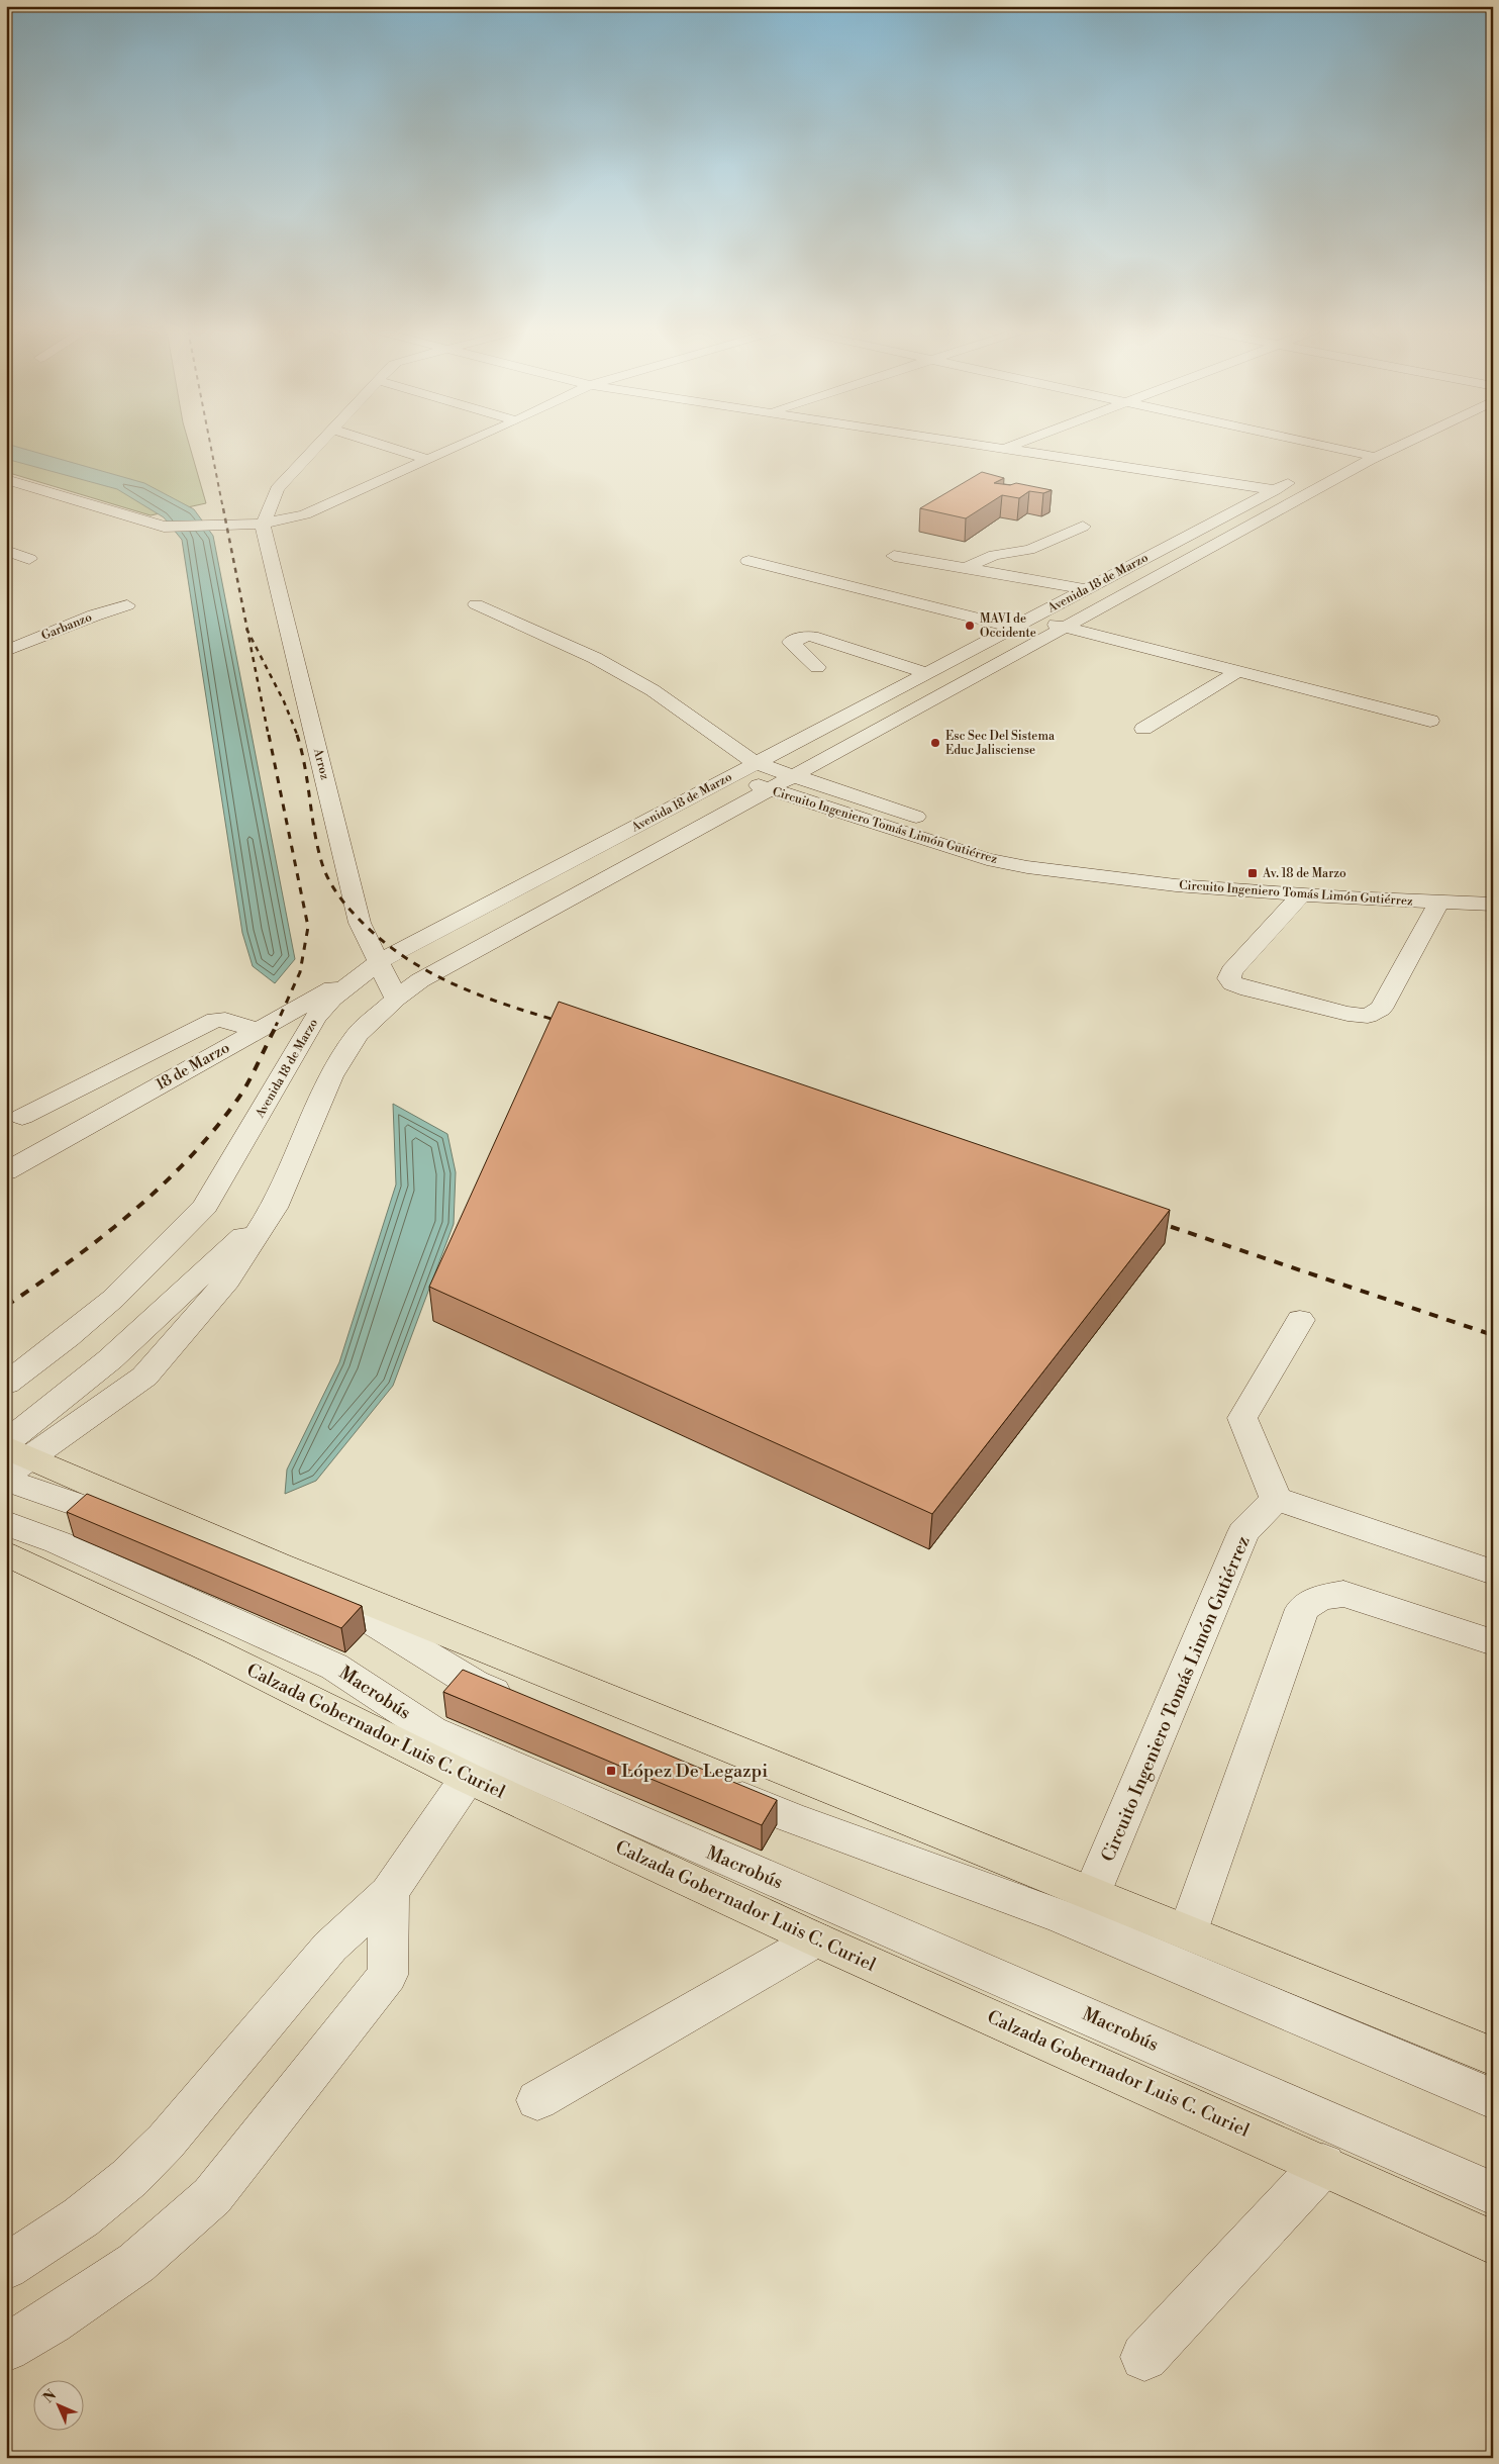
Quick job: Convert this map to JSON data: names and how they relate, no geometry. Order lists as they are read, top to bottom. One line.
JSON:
{"streets":{"main road":["Calzada Gobernador Luis C. Curiel"],"street":["Avenida 18 de Marzo","Garbanzo","Arroz","Circuito Ingeniero Tomás Limón Gutiérrez","18 de Marzo","Macrobús"]},"crossings":[["Avenida 18 de Marzo","Arroz"],["Avenida 18 de Marzo","Circuito Ingeniero Tomás Limón Gutiérrez"],["Avenida 18 de Marzo","18 de Marzo"],["Arroz","18 de Marzo"]],"places":{"other":["MAVI de Occidente","Esc Sec Del Sistema Educ Jalisciense"],"transit":["Av. 18 de Marzo","López De Legazpi"]},"north":"top left"}
